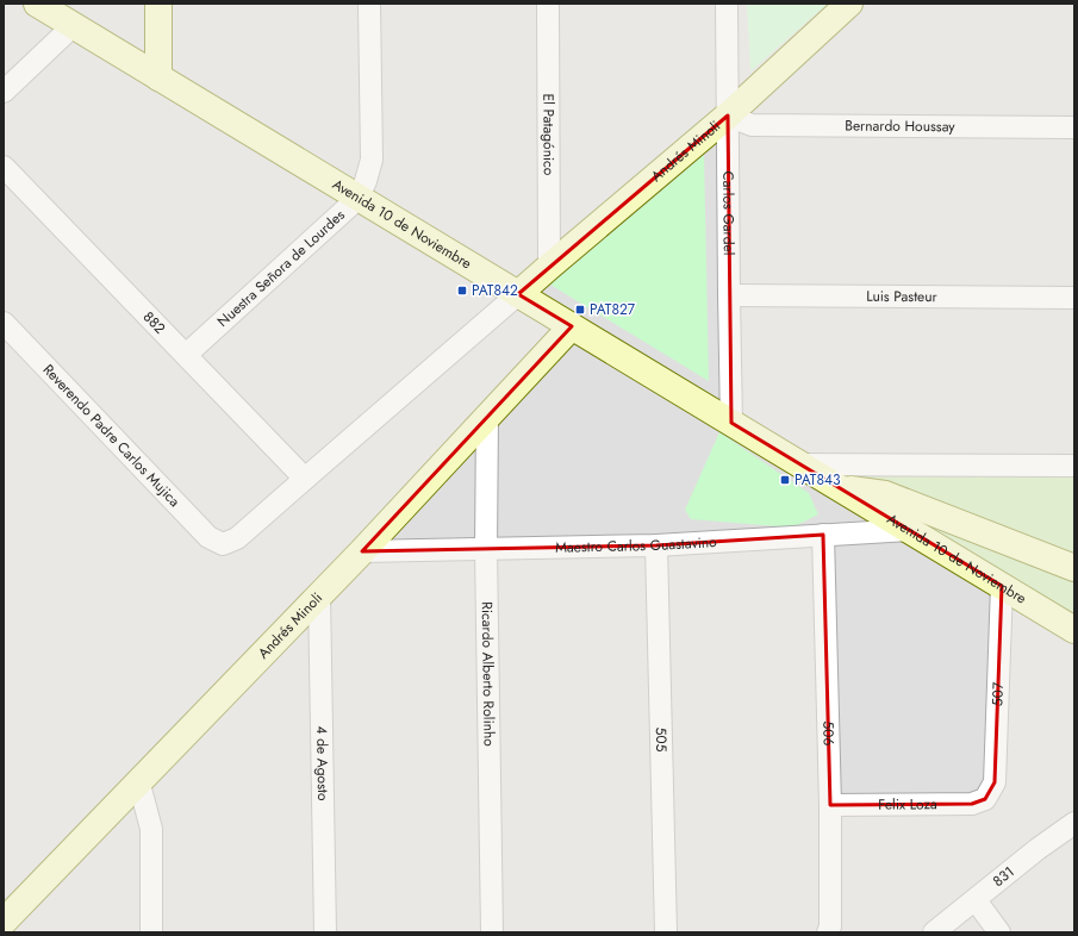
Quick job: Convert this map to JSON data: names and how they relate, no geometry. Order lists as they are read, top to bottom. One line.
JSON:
{"streets":{"street":["Bernardo Houssay","El Patagónico","Andrés Minoli","Carlos Gardel","Avenida 10 de Noviembre","Nuestra Señora de Lourdes","Luis Pasteur","882","Reverendo Padre Carlos Mujica","Maestro Carlos Guastavino","Ricardo Alberto Rolinho","507","506","505","4 de Agosto","Felix Loza","831"]},"crossings":[["Bernardo Houssay","Andrés Minoli"],["Bernardo Houssay","Carlos Gardel"],["El Patagónico","Andrés Minoli"],["Andrés Minoli","Carlos Gardel"],["Andrés Minoli","Avenida 10 de Noviembre"],["Andrés Minoli","Maestro Carlos Guastavino"],["Andrés Minoli","Ricardo Alberto Rolinho"],["Andrés Minoli","4 de Agosto"],["Carlos Gardel","Avenida 10 de Noviembre"],["Carlos Gardel","Luis Pasteur"],["Avenida 10 de Noviembre","Nuestra Señora de Lourdes"],["Avenida 10 de Noviembre","Maestro Carlos Guastavino"],["Avenida 10 de Noviembre","507"],["Nuestra Señora de Lourdes","882"],["882","Reverendo Padre Carlos Mujica"],["Maestro Carlos Guastavino","Ricardo Alberto Rolinho"],["Maestro Carlos Guastavino","506"],["Maestro Carlos Guastavino","505"],["507","Felix Loza"],["506","Felix Loza"]],"places":{"transit":["PAT842","PAT827","PAT843"]}}
